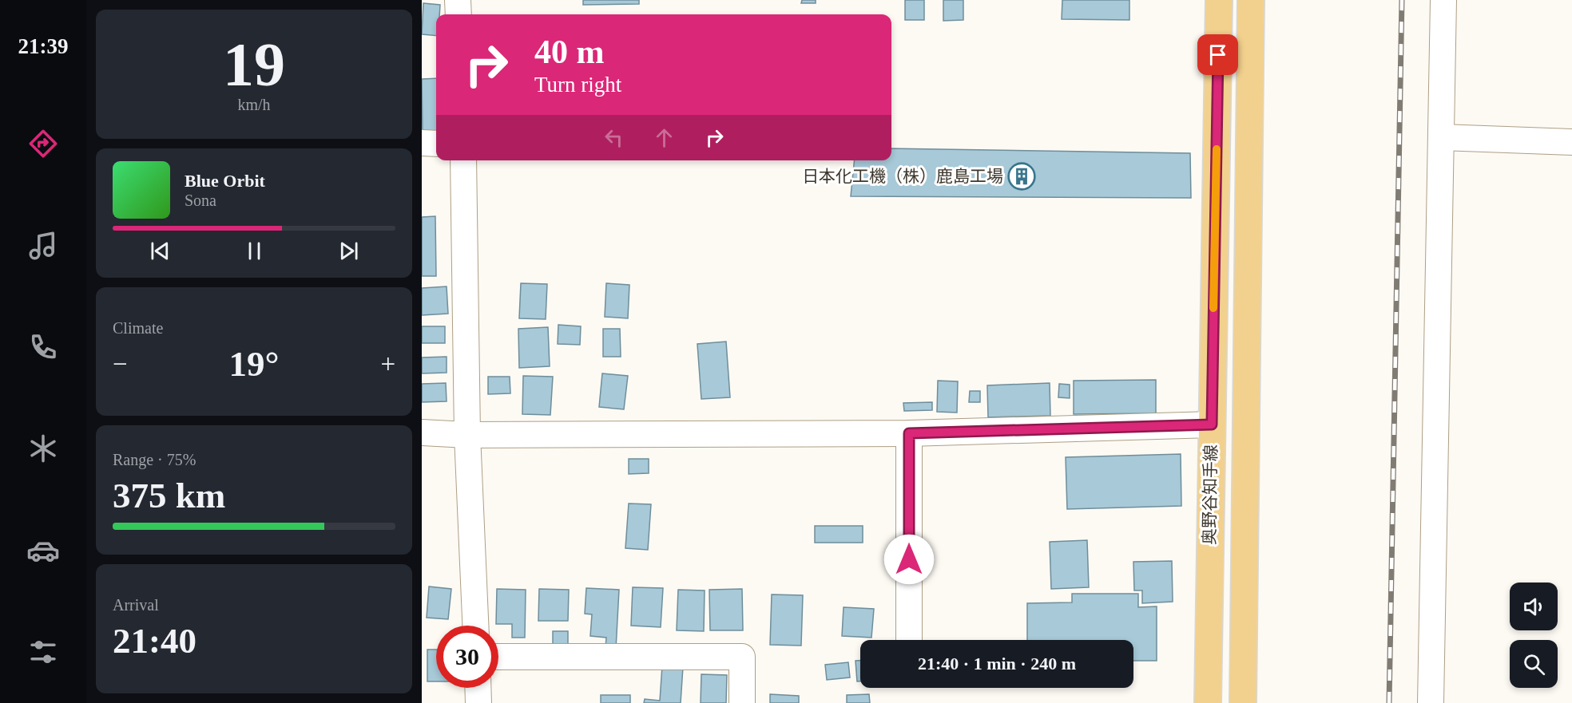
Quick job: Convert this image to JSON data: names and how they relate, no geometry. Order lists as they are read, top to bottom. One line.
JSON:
{"streets":{"main road":["奥野谷知手線"]},"places":{"building":["日本化工機（株）鹿島工場"]},"page":{"tabs":"21:39","tile":[["19","km/h"],"Climate",["Range · 75%","375 km"],["Arrival","21:40"]],"turn":["40 m","Turn right"],"song":["Blue Orbit","Sona"],"heat":["−","19°","+"],"limit":"30","trip":"21:40 · 1 min · 240 m"}}
